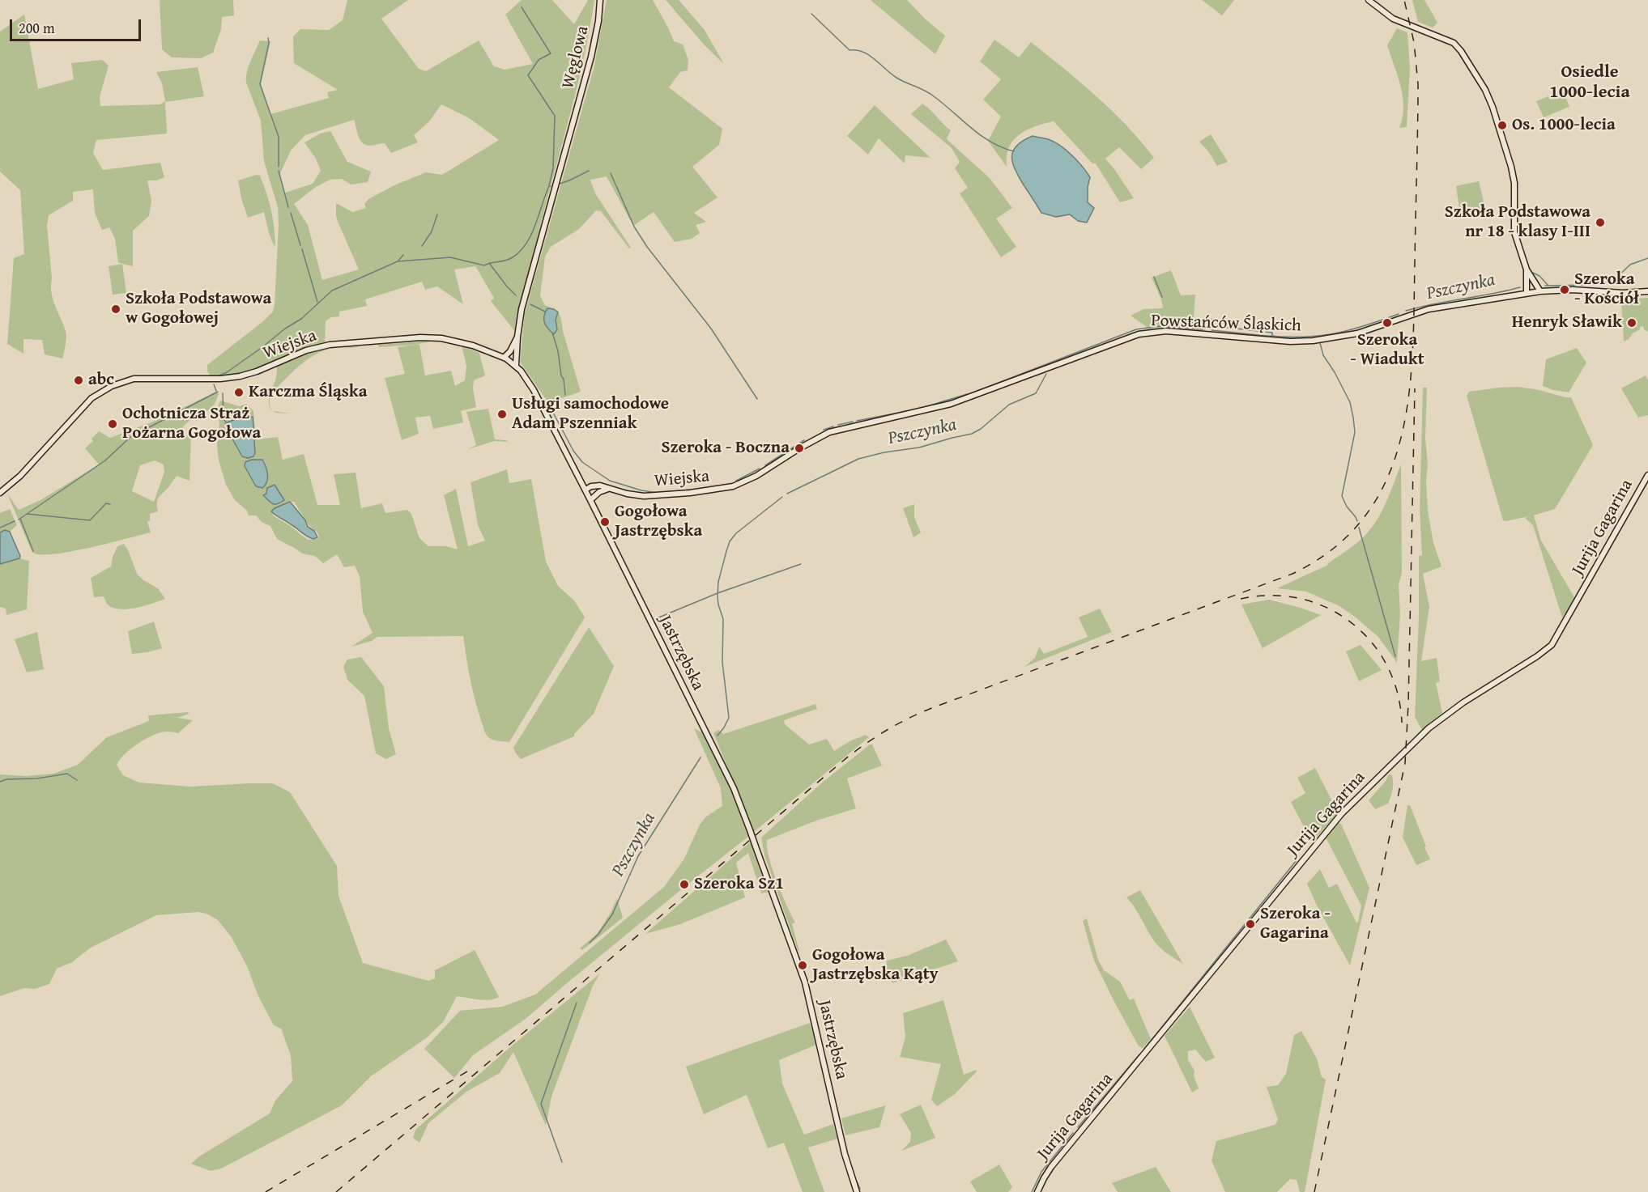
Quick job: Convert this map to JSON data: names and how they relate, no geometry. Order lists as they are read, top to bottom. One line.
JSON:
{"streets":{"street":["Węglowa","Powstańców Śląskich","Wiejska","Jurija Gagarina","Jastrzębska"]},"crossings":[["Węglowa","Wiejska"],["Powstańców Śląskich","Wiejska"],["Wiejska","Jastrzębska"]],"districts":["Osiedle 1000-lecia"],"water":["Pszczynka"],"places":["Os. 1000-lecia","Szkoła Podstawowa nr 18 - klasy I-III","Szeroka - Kościół","Szkoła Podstawowa w Gogołowej","Szeroka - Wiadukt","Henryk Sławik","abc","Karczma Śląska","Usługi samochodowe Adam Pszenniak","Ochotnicza Straż Pożarna Gogołowa","Szeroka - Boczna","Gogołowa Jastrzębska","Szeroka Sz1","Szeroka - Gagarina","Gogołowa Jastrzębska Kąty"],"scale_bar":"200 m"}
